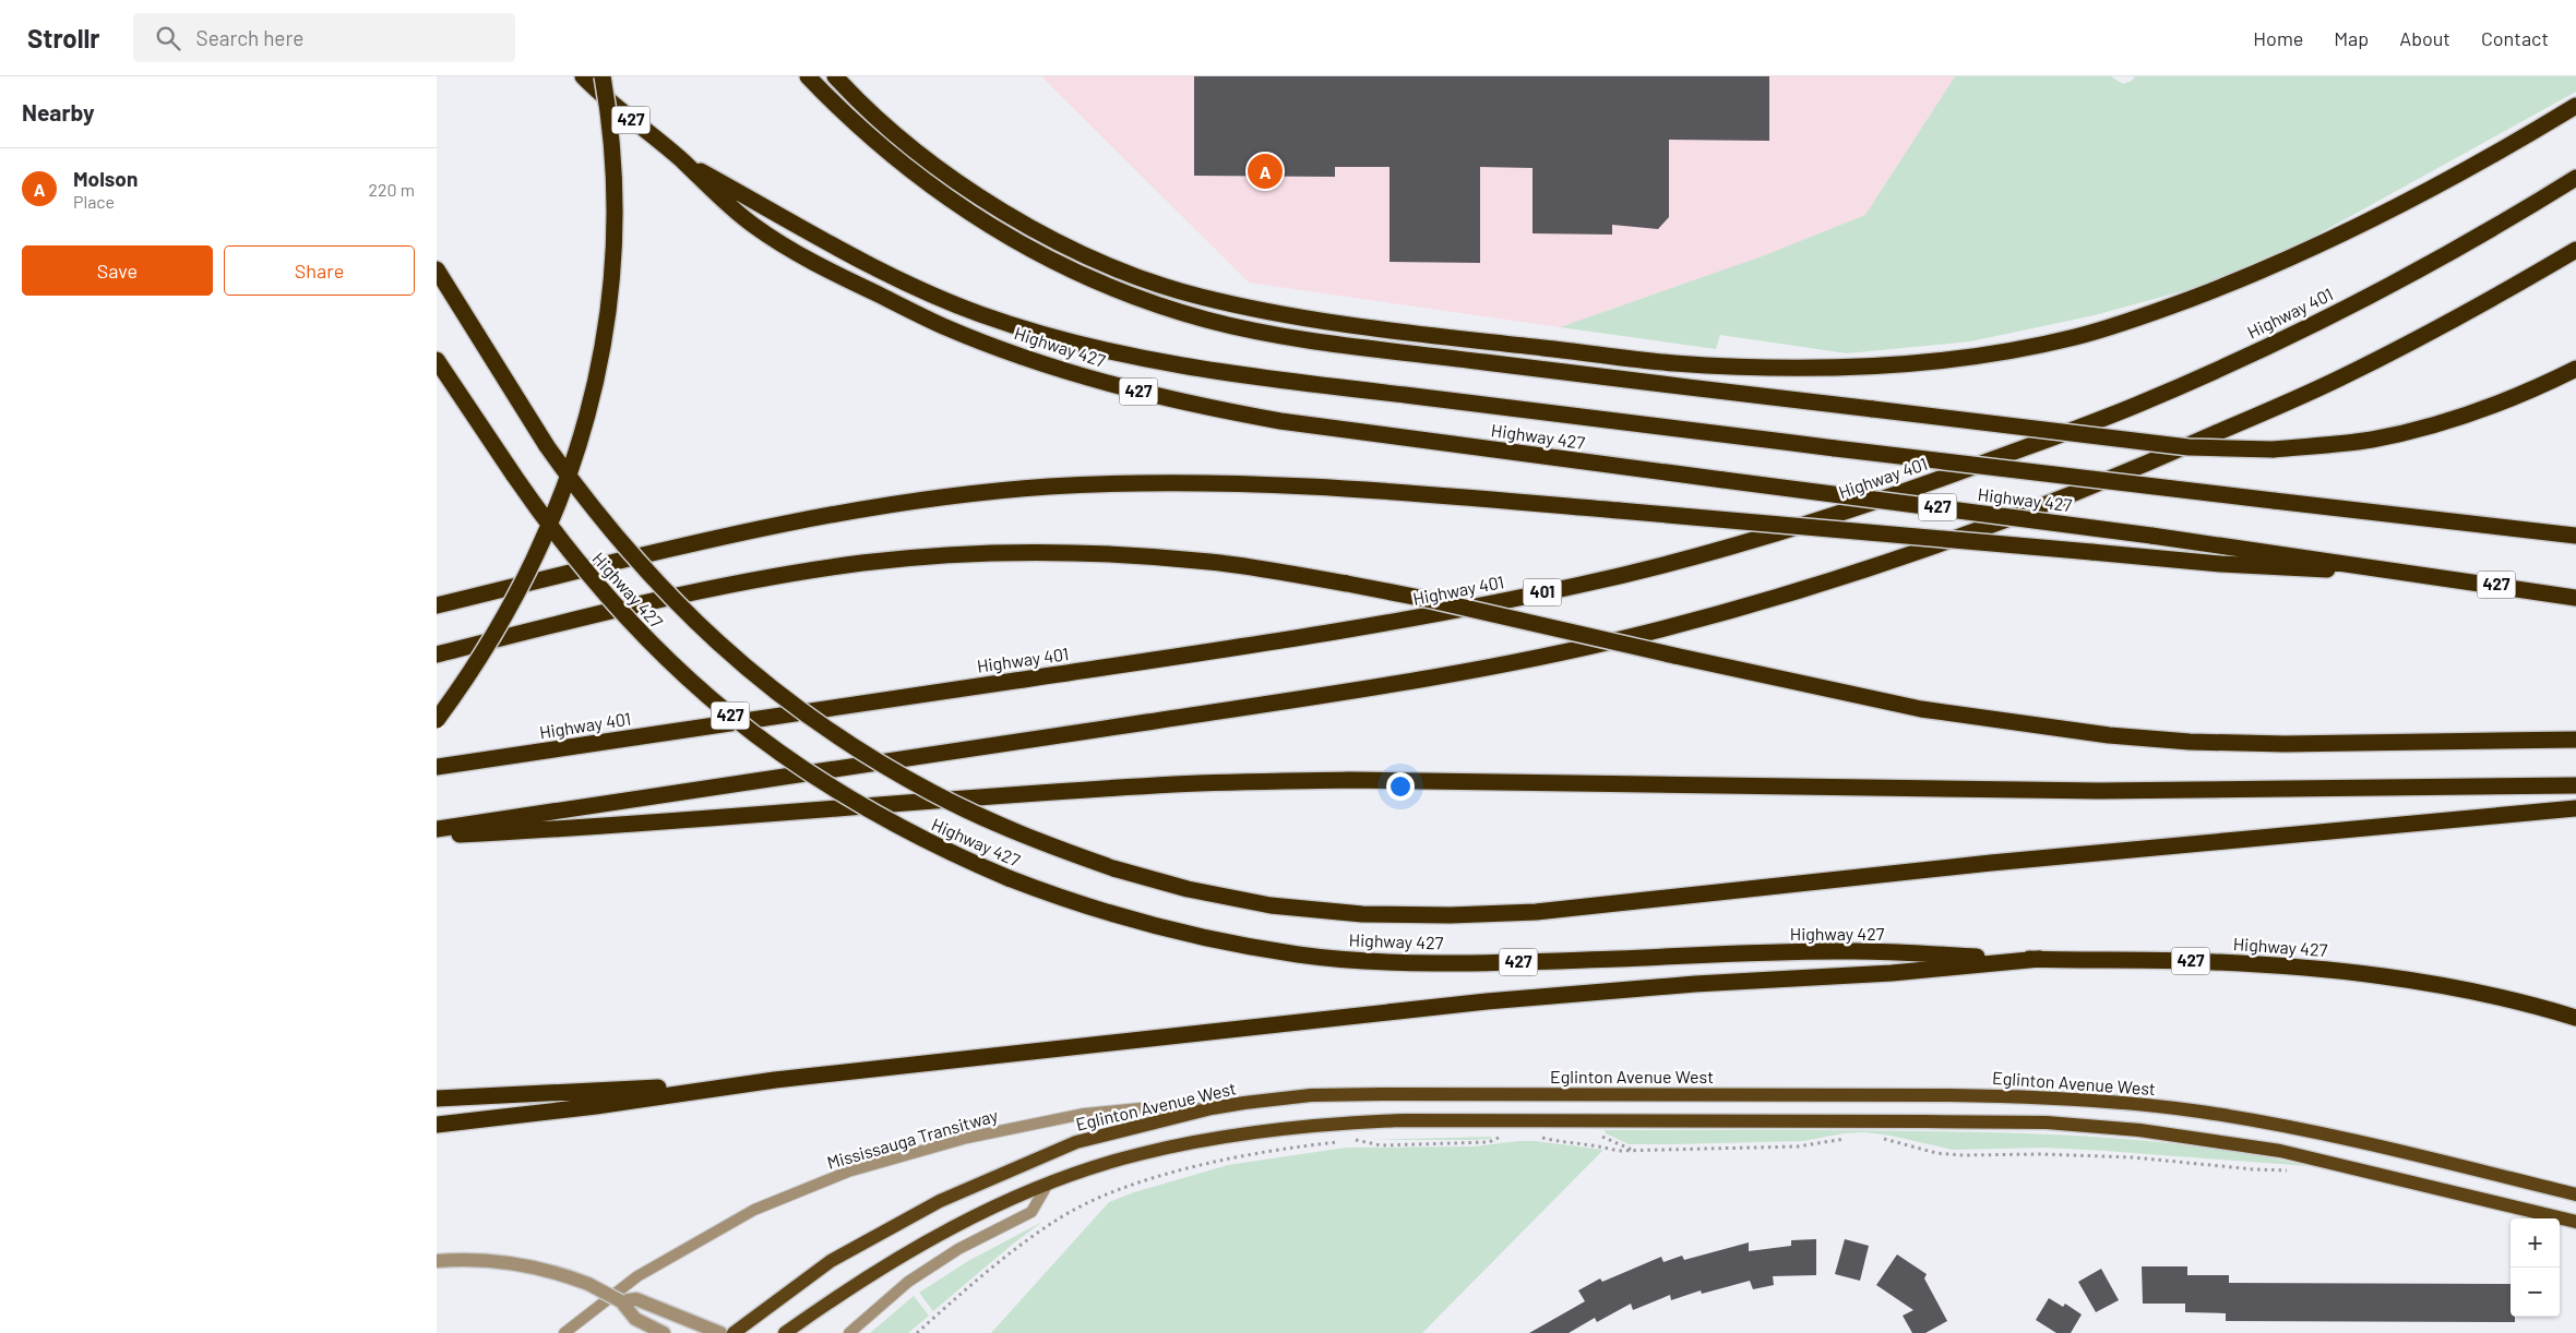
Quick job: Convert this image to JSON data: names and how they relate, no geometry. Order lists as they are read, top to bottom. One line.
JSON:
{"streets":{"highway":["427","Highway 401","Highway 427","401"],"main road":["Eglinton Avenue West"],"lane":["Mississauga Transitway"]},"crossings":[["Eglinton Avenue West","Mississauga Transitway"]],"page":{"header":"Strollr","search":"Search here","nav":["Home","Map","About","Contact"],"heading":"Nearby","list":[{"mark":"A","name":"Molson","note":"Place","value":"220 m"}],"pins":"A","buttons":["Save","Share"],"map_buttons":["+","−"]}}
